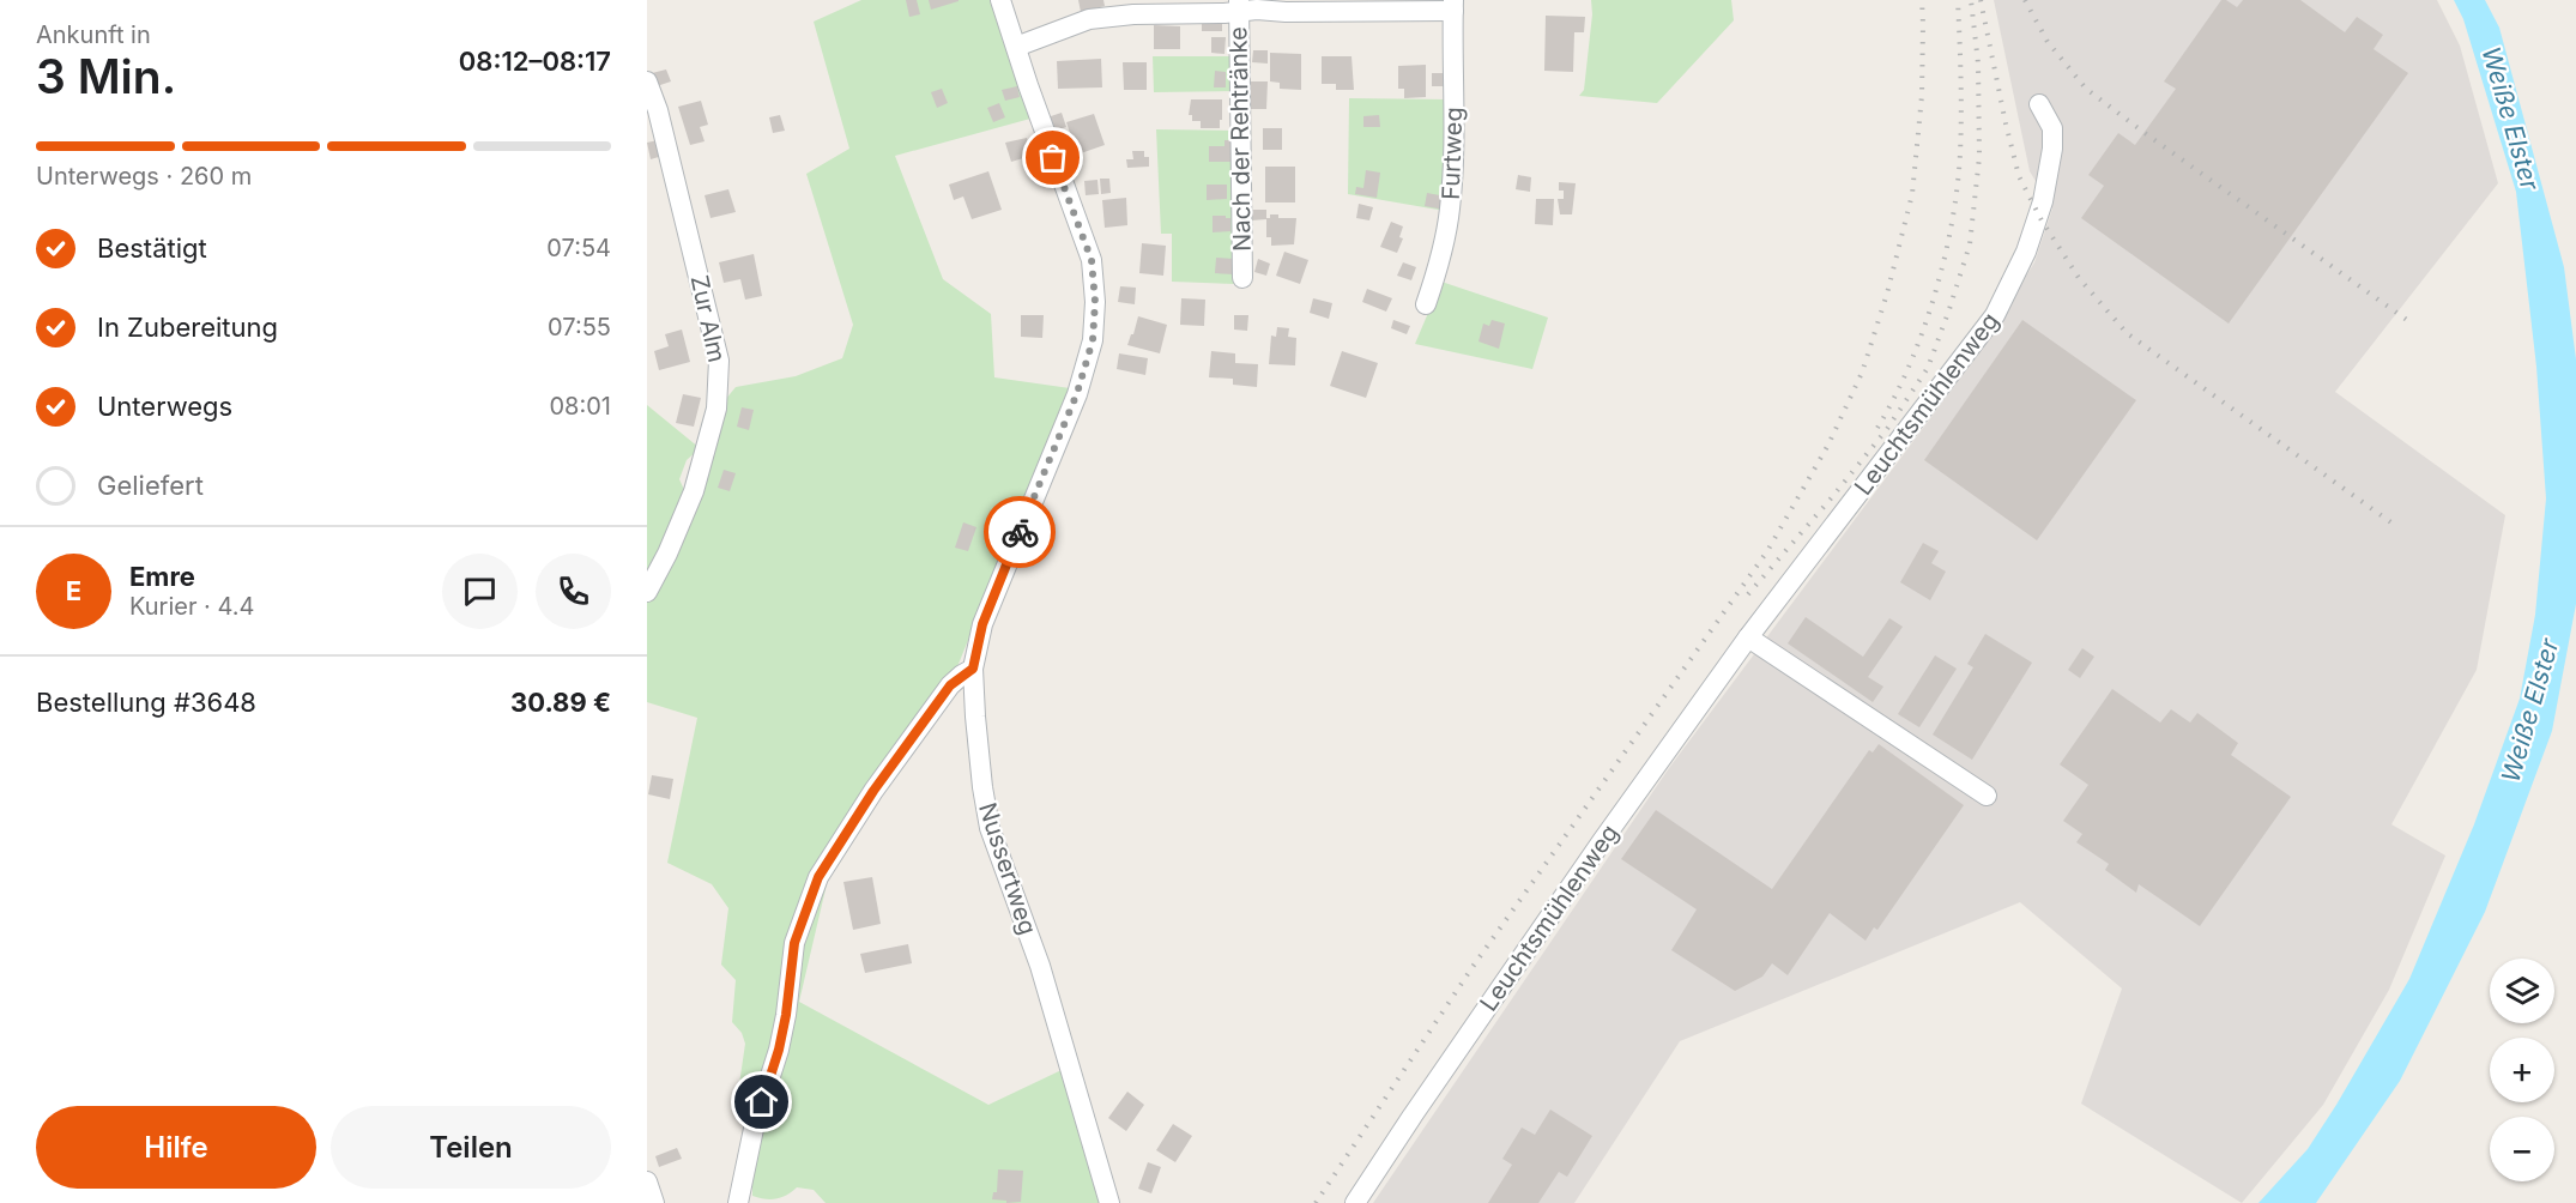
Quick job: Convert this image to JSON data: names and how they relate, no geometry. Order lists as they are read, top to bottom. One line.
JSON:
{"streets":{"street":["Nach der Rehtränke","Furtweg","Zur Alm","Leuchtsmühlenweg","Nussertweg"]},"water":["Weiße Elster"],"page":{"heading":["3 Min.","Ankunft in","08:12–08:17"],"panel":["Emre","Kurier · 4.4","Bestellung #3648","30.89 €"],"bar":"Unterwegs · 260 m","list":[["Bestätigt","07:54"],["In Zubereitung","07:55"],["Unterwegs","08:01"],"Geliefert"],"round":"E","map_buttons":["+","−"],"buttons":["Hilfe","Teilen"]}}
